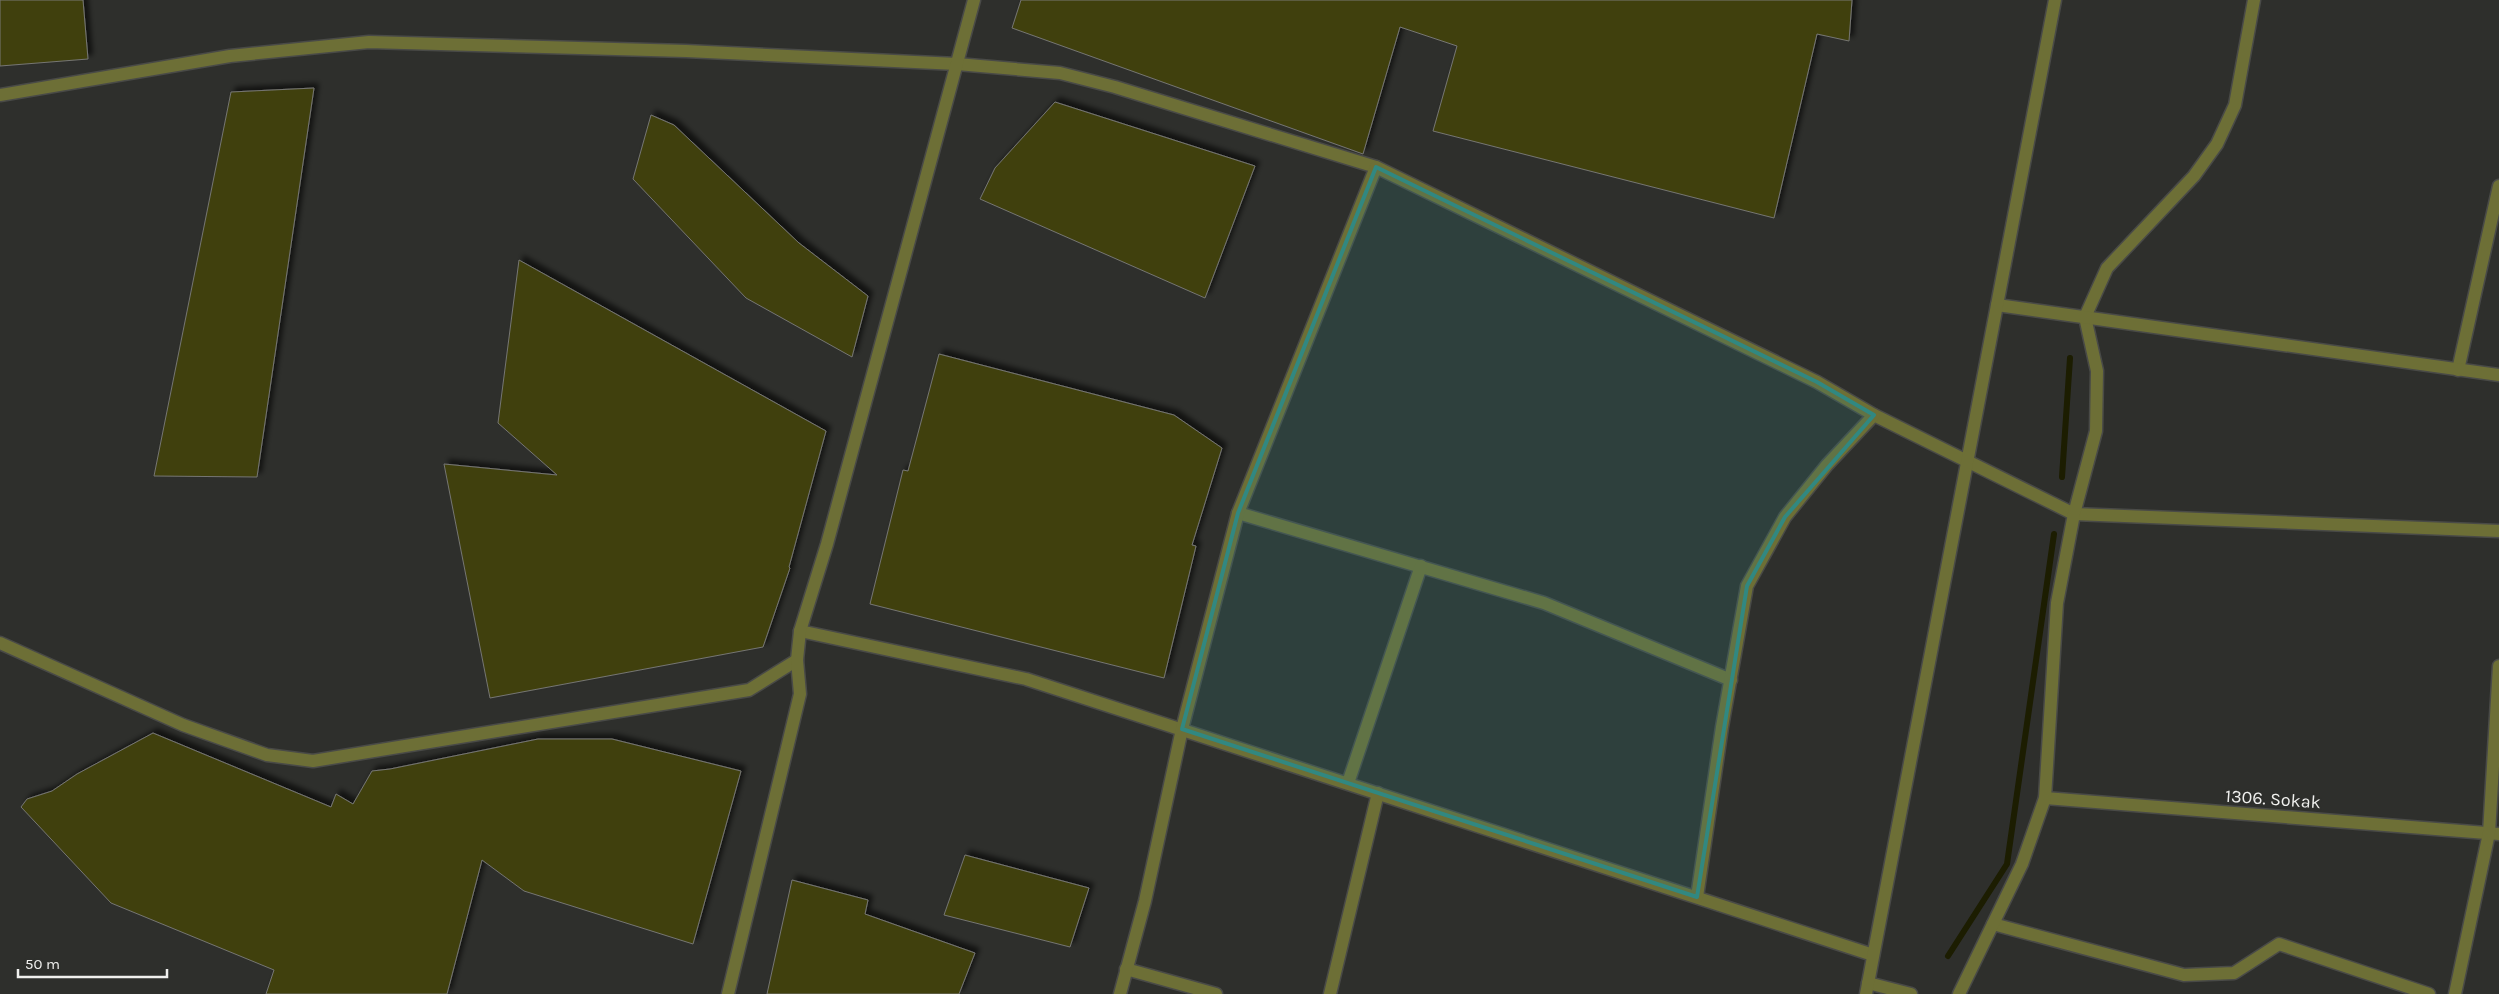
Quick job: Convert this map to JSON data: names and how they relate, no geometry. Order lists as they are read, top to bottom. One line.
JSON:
{"streets":{"street":["1306. Sokak"]},"scale_bar":"50 m"}
